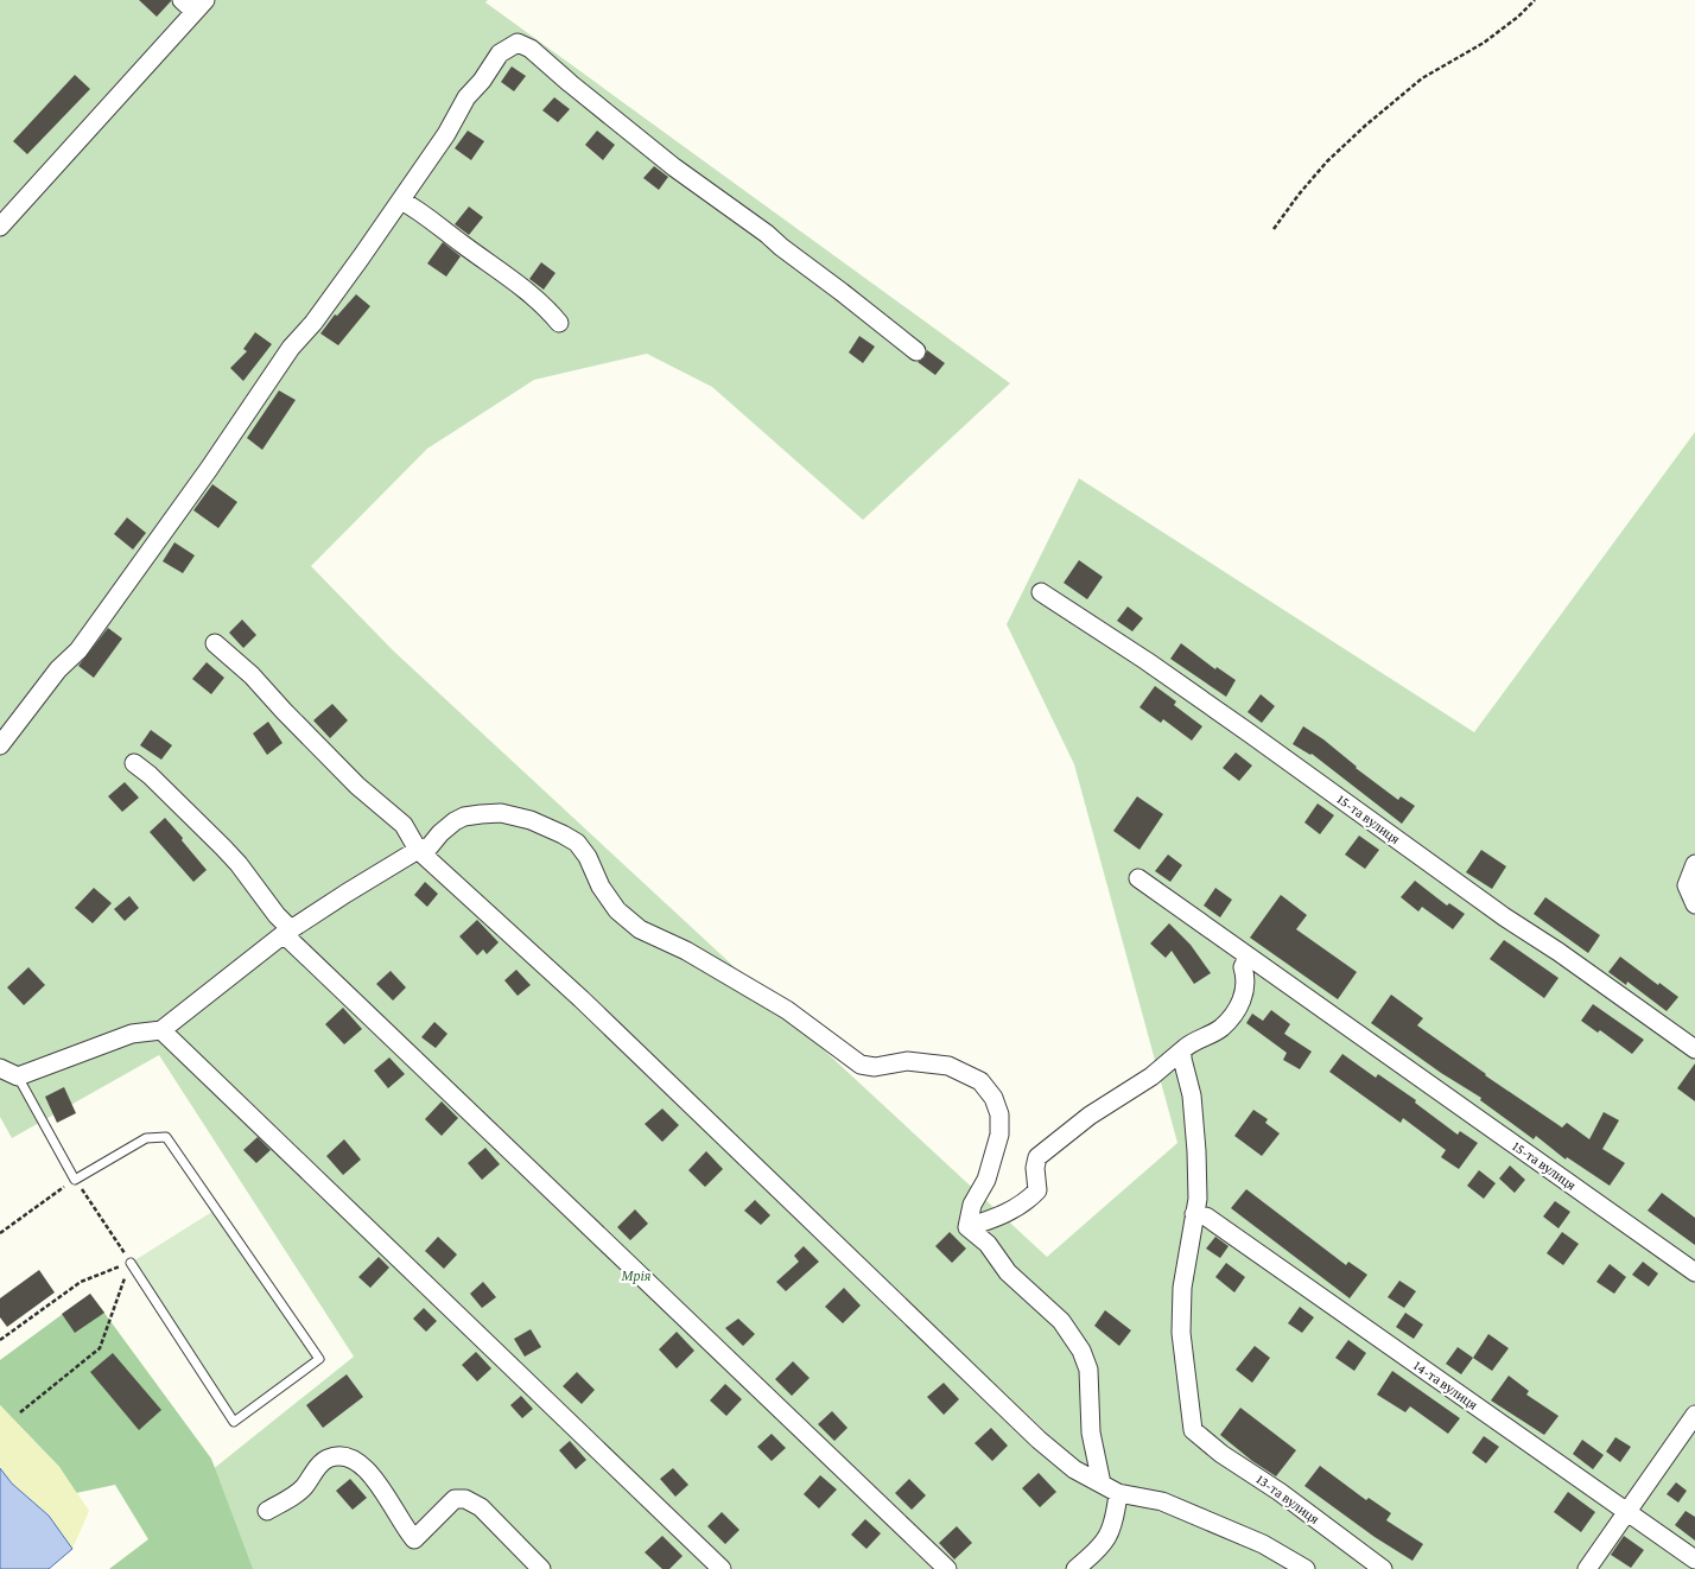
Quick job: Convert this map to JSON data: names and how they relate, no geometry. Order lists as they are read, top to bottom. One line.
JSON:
{"streets":{"street":["15-та вулиця","14-та вулиця","13-та вулиця"]},"crossings":[["14-та вулиця","13-та вулиця"]],"parks":["Мрія"]}
